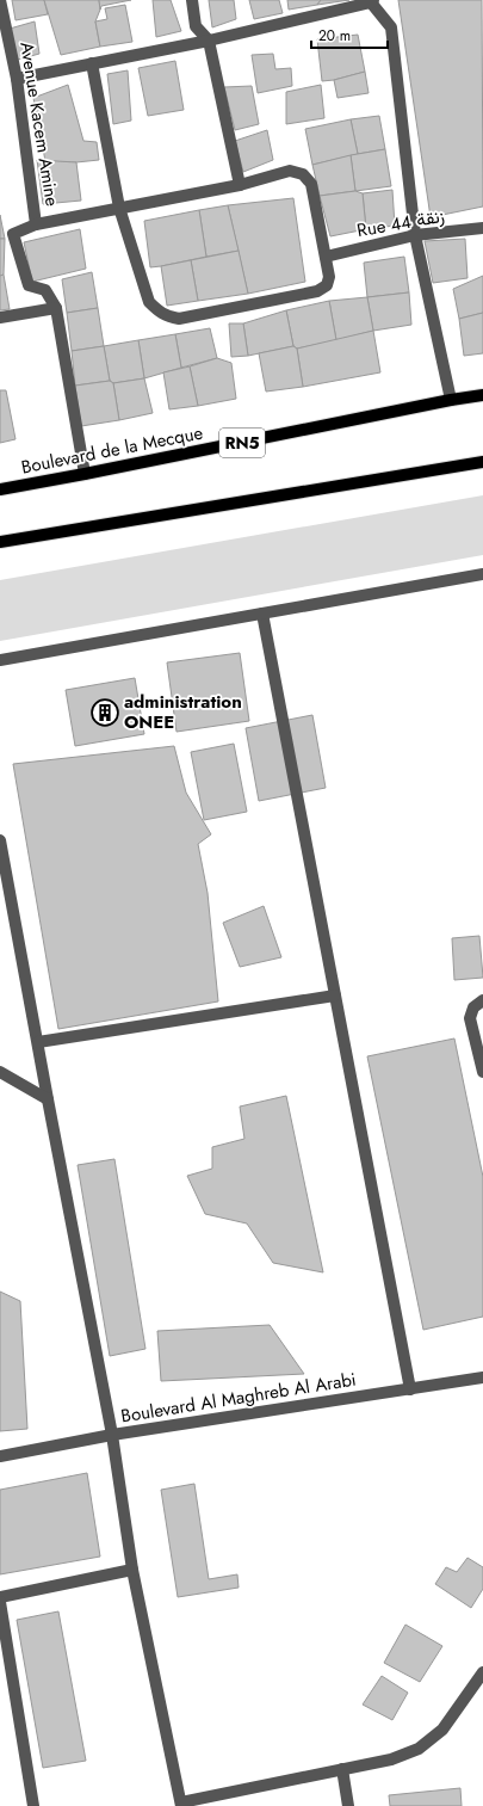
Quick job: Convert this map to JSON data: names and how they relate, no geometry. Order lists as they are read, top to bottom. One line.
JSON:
{"streets":{"main road":["RN5","Boulevard de la Mecque"],"street":["Avenue Kacem Amine","Rue 44 زنقة","Boulevard Al Maghreb Al Arabi"]},"crossings":[["Avenue Kacem Amine","Boulevard de la Mecque"]],"places":{"building":["administration ONEE"]},"scale_bar":"20 m"}
